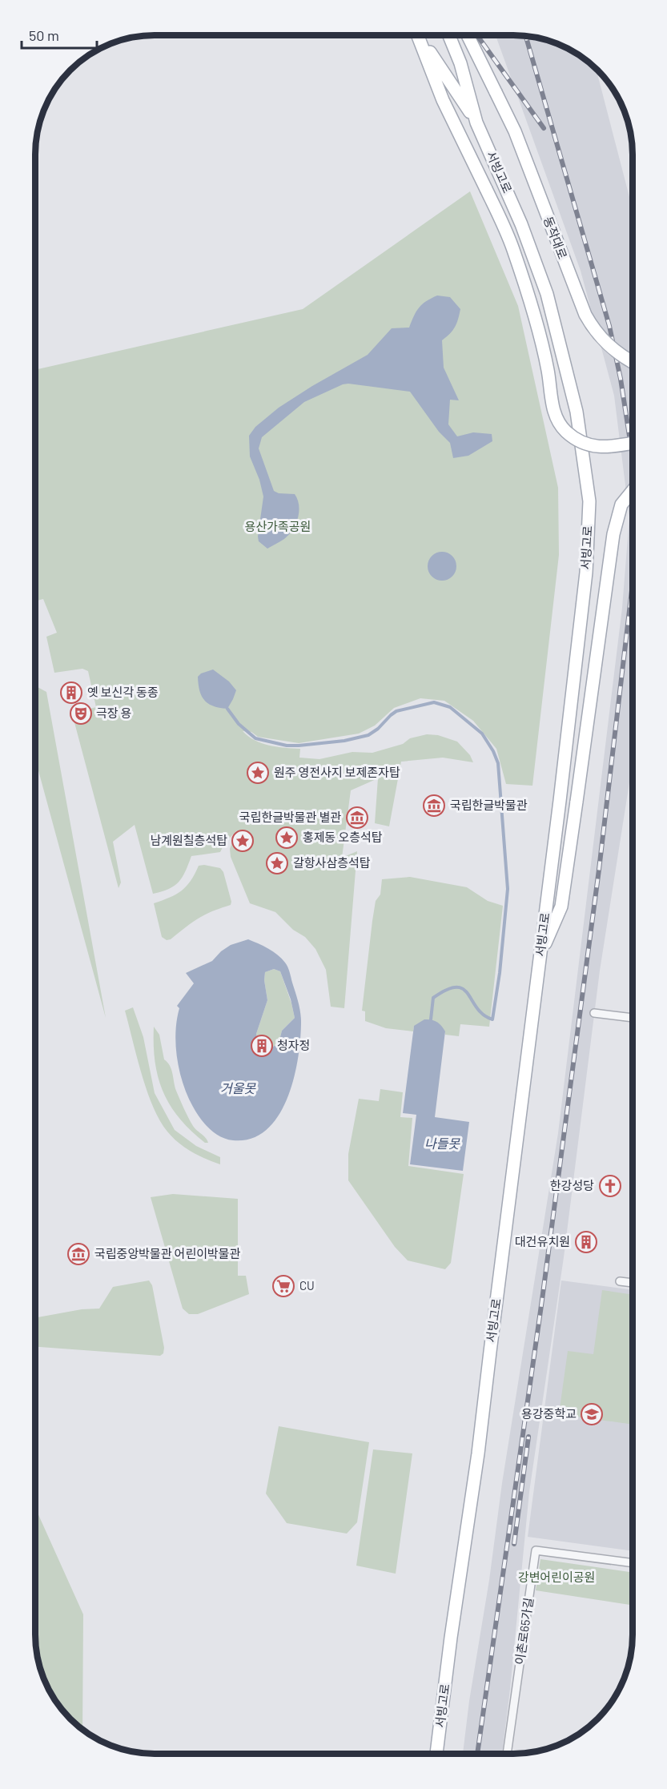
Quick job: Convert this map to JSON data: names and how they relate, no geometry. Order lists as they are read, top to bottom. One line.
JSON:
{"streets":{"main road":["서빙고로","동작대로"],"street":["이촌로65가길"]},"water":["거울못","나들못"],"parks":["용산가족공원","강변어린이공원"],"places":{"building":["옛 보신각 동종","청자정","대건유치원"],"theatre":["극장 용"],"place":["원주 영전사지 보제존자탑","홍제동 오층석탑","남계원칠층석탑","갈항사삼층석탑"],"museum":["국립한글박물관","국립한글박물관 별관","국립중앙박물관 어린이박물관"],"church":["한강성당"],"supermarket":["CU"],"school or university":["용강중학교"]},"scale_bar":"50 m"}
